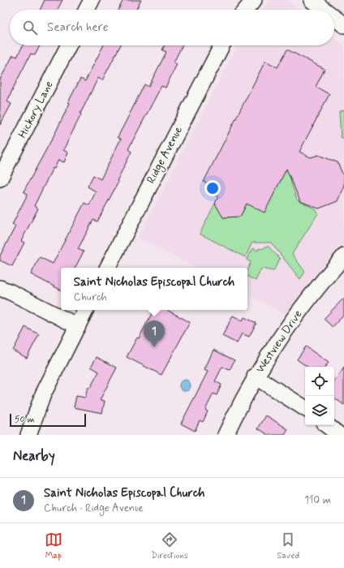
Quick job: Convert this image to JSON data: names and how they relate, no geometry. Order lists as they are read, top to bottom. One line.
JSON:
{"streets":{"street":["Hickory Lane","Ridge Avenue","Westview Drive"]},"scale_bar":"50 m","page":{"search":"Search here","popup":["Saint Nicholas Episcopal Church","Church"],"pins":"1","scale":"50 m","heading":"Nearby","list":[{"mark":"1","name":"Saint Nicholas Episcopal Church","note":"Church · Ridge Avenue","value":"110 m"}],"nav":["Map","Directions","Saved"]}}
